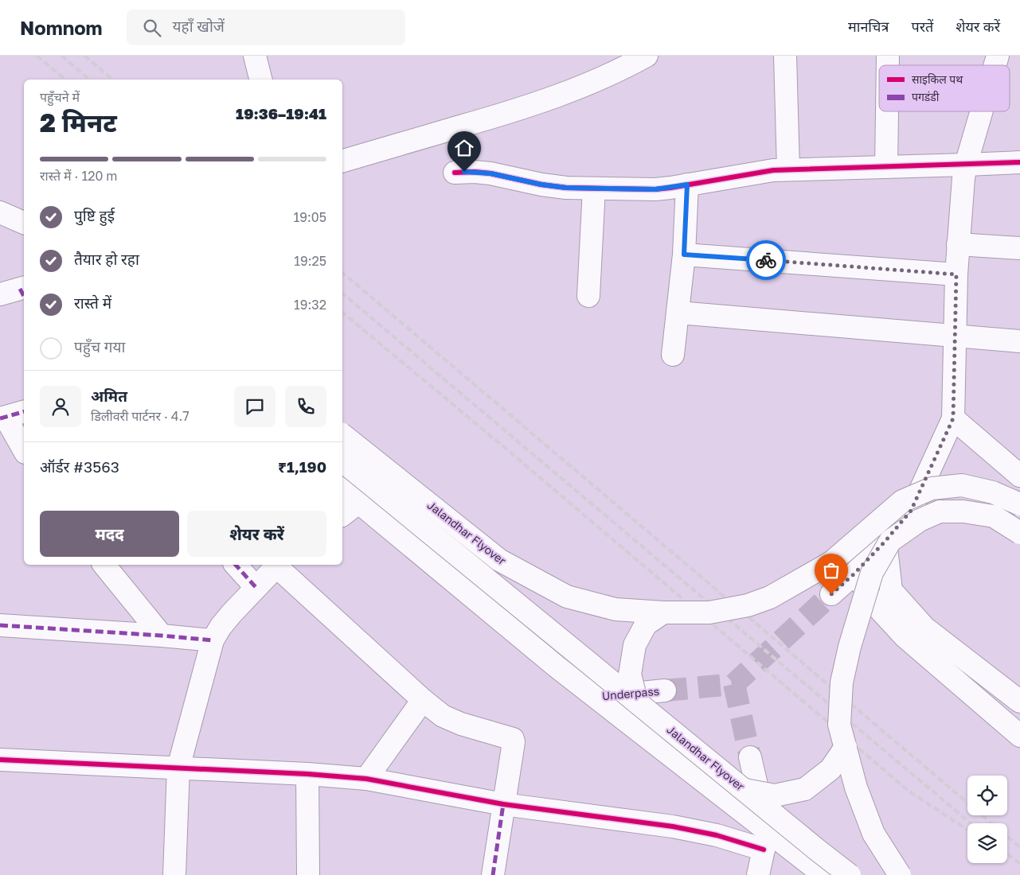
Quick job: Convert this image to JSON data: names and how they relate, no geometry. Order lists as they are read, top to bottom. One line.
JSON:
{"streets":{"street":["Jalandhar Flyover","Underpass"]},"legend":["साइकिल पथ","पगडंडी"],"page":{"header":"Nomnom","search":"यहाँ खोजें","nav":["मानचित्र","परतें","शेयर करें"],"heading":["2 मिनट","पहुँचने में","19:36–19:41"],"panel":["अमित","डिलीवरी पार्टनर · 4.7","ऑर्डर #3563","₹1,190"],"bar":"रास्ते में · 120 m","list":[["पुष्टि हुई","19:05"],["तैयार हो रहा","19:25"],["रास्ते में","19:32"],"पहुँच गया"],"buttons":["मदद","शेयर करें"]}}
